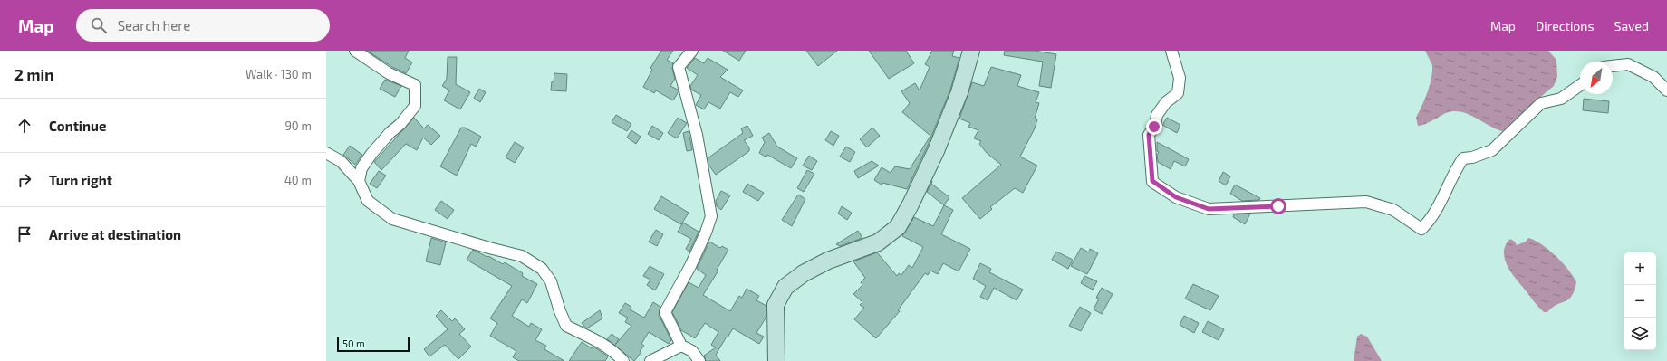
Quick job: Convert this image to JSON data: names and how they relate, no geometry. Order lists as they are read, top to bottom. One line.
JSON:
{"scale_bar":"50 m","north":"bottom left","page":{"header":"Map","search":"Search here","nav":["Map","Directions","Saved"],"heading":["2 min","Walk · 130 m"],"list":[["Continue","90 m"],["Turn right","40 m"],"Arrive at destination"],"map_buttons":["+","−"],"scale":"50 m"}}
